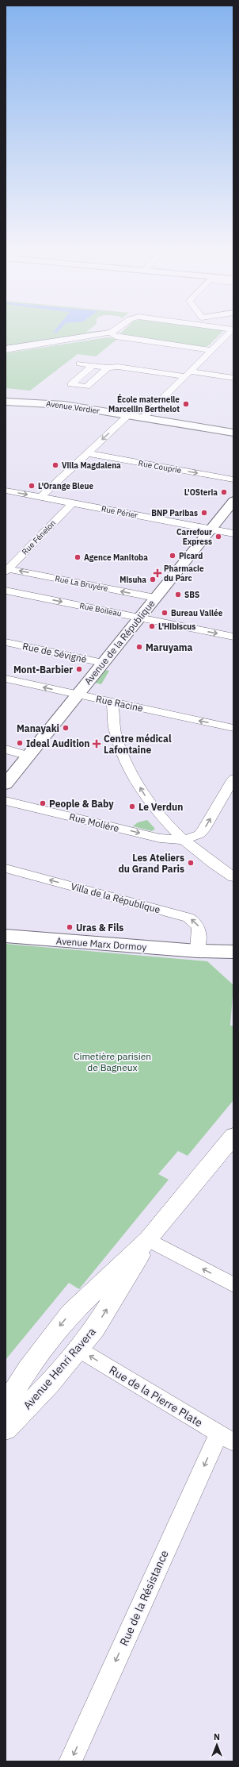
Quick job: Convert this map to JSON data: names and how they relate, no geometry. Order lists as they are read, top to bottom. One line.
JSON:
{"streets":{"main road":["Avenue Verdier","Avenue de la République","Avenue Marx Dormoy"],"street":["Rue Couprie","Rue Périer","Rue Fénelon","Rue La Bruyère","Rue Boileau","Rue de Sévigné","Rue Racine","Rue Molière","Villa de la République","Avenue Henri Ravera","Rue de la Pierre Plate","Rue de la Résistance"]},"crossings":[["Rue Périer","Rue Fénelon"],["Rue Périer","Avenue de la République"],["Rue Fénelon","Rue La Bruyère"],["Rue La Bruyère","Avenue de la République"],["Rue Boileau","Avenue de la République"],["Avenue de la République","Rue de Sévigné"],["Avenue de la République","Rue Racine"],["Villa de la République","Avenue Marx Dormoy"],["Avenue Henri Ravera","Rue de la Pierre Plate"],["Rue de la Pierre Plate","Rue de la Résistance"]],"one_way":["Rue La Bruyère","Rue Boileau","Rue Racine","Rue Molière","Villa de la République","Rue de la Pierre Plate","Rue de la Résistance"],"parks":["Cimetière parisien de Bagneux"],"places":{"other":["École maternelle Marcellin Berthelot","Villa Magdalena","L'Orange Bleue","L'OSteria","BNP Paribas","Carrefour Express","Picard","Agence Manitoba","Misuha","SBS","Bureau Vallée","L'Hibiscus","Maruyama","Mont-Barbier","Manayaki","Ideal Audition","People & Baby","Le Verdun","Les Ateliers du Grand Paris","Uras & Fils"],"health":["Pharmacie du Parc","Centre médical Lafontaine"]},"north":"top"}
